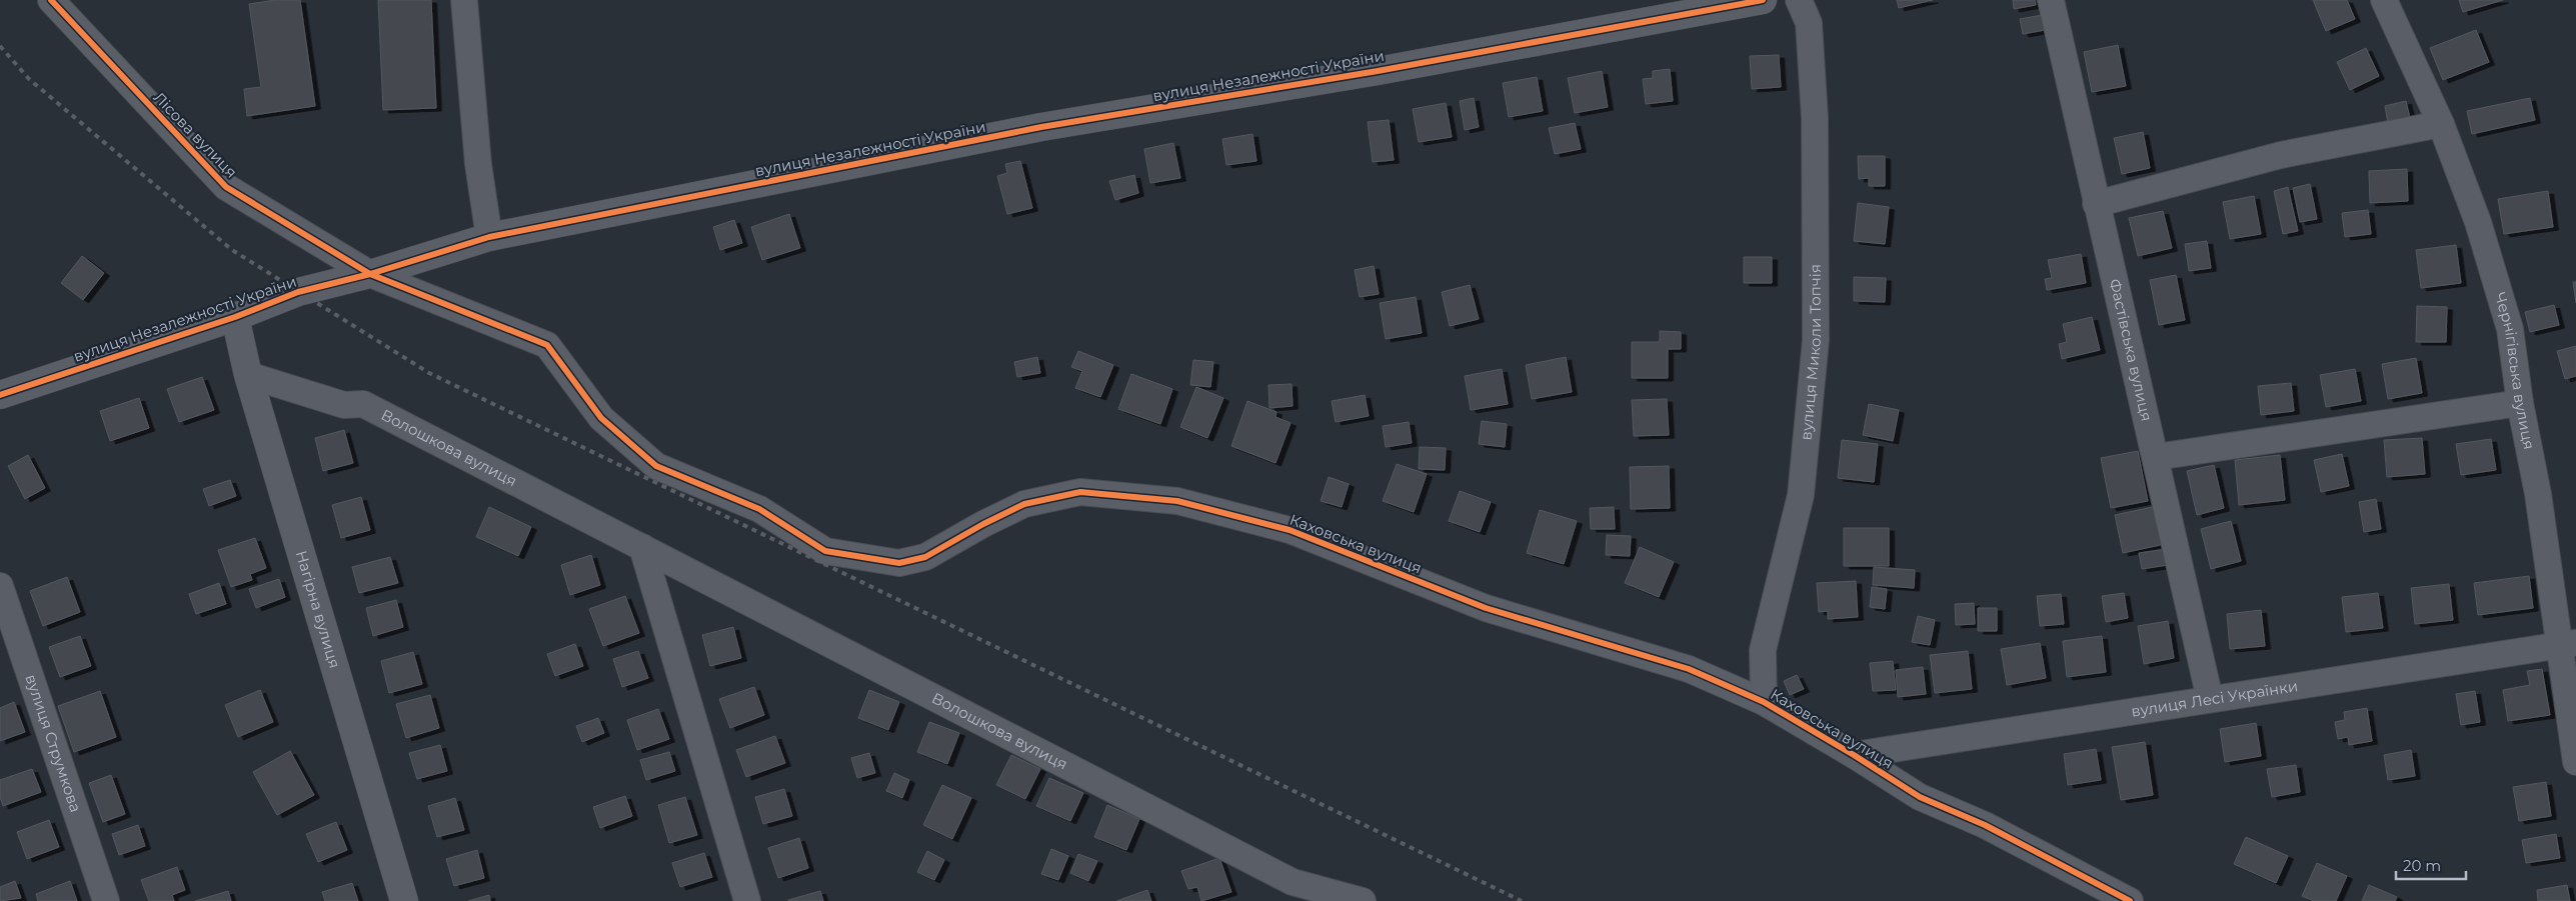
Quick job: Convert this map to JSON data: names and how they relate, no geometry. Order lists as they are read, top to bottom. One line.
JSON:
{"streets":{"street":["вулиця Незалежності України","Лісова вулиця","Фастівська вулиця","вулиця Миколи Топчія","Чернігівська вулиця","Волошкова вулиця","Каховська вулиця","Нагірна вулиця","вулиця Лесі Українки","вулиця Струмкова"]},"crossings":[["вулиця Незалежності України","Лісова вулиця"],["вулиця Незалежності України","Каховська вулиця"],["вулиця Незалежності України","Нагірна вулиця"],["Лісова вулиця","Каховська вулиця"],["Фастівська вулиця","вулиця Лесі Українки"],["вулиця Миколи Топчія","Каховська вулиця"],["Чернігівська вулиця","вулиця Лесі Українки"],["Волошкова вулиця","Нагірна вулиця"],["Каховська вулиця","вулиця Лесі Українки"]],"scale_bar":"20 m"}
